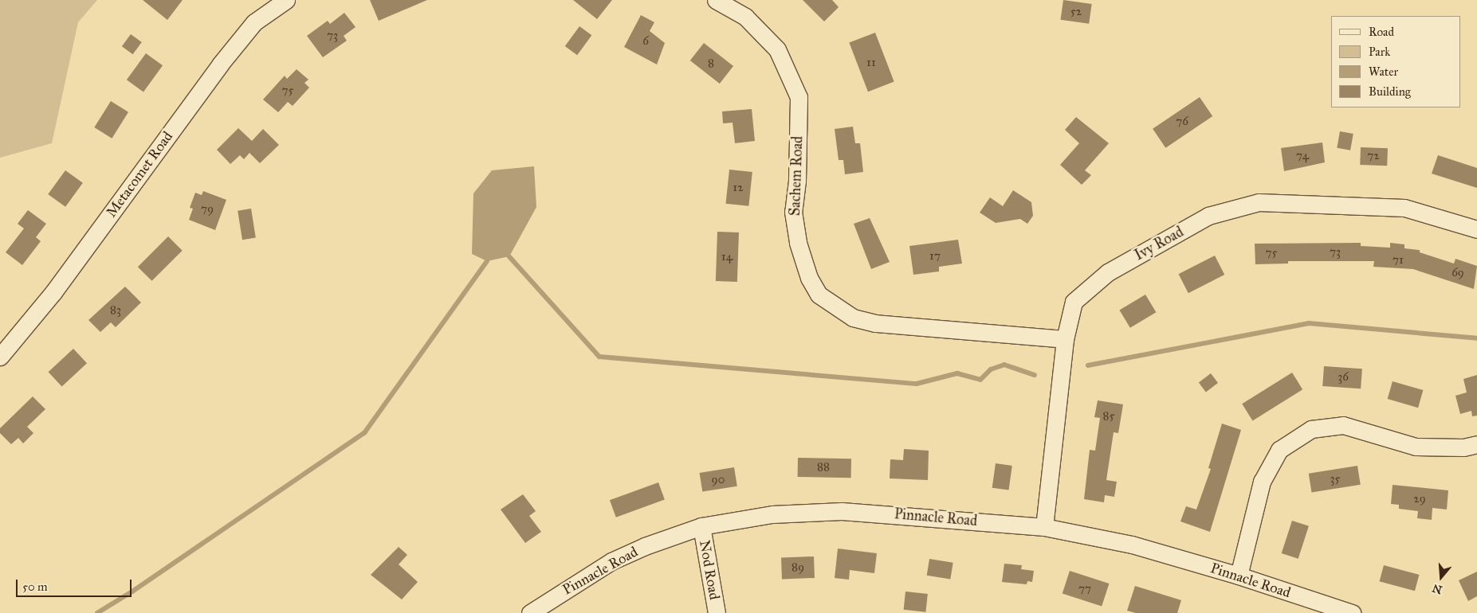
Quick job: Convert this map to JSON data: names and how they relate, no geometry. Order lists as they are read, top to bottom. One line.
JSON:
{"streets":{"street":["Metacomet Road","Sachem Road","Ivy Road","Pinnacle Road","Nod Road"]},"crossings":[["Sachem Road","Ivy Road"],["Ivy Road","Pinnacle Road"],["Pinnacle Road","Nod Road"]],"house_numbers":["52","73","6","11","8","75","76","74","72","12","79","73","75","17","14","71","69","83","36","85","88","35","90","29","89","77"],"legend":["Road","Park","Water","Building"],"scale_bar":"50 m","north":"bottom"}
